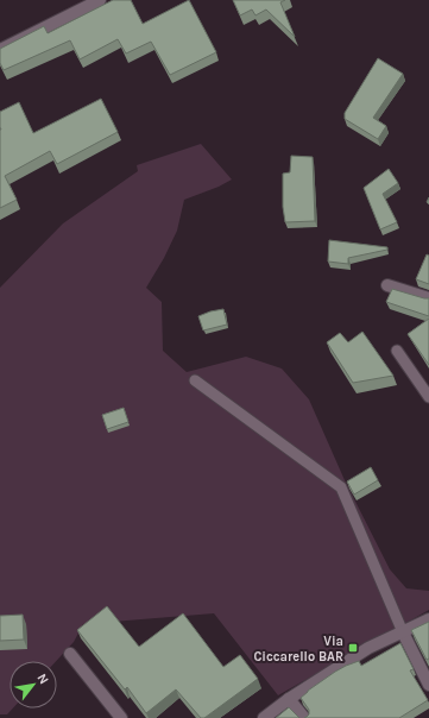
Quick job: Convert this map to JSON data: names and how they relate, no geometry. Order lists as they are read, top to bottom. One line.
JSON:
{"places":{"transit":["Via Ciccarello BAR"]},"north":"top right"}
